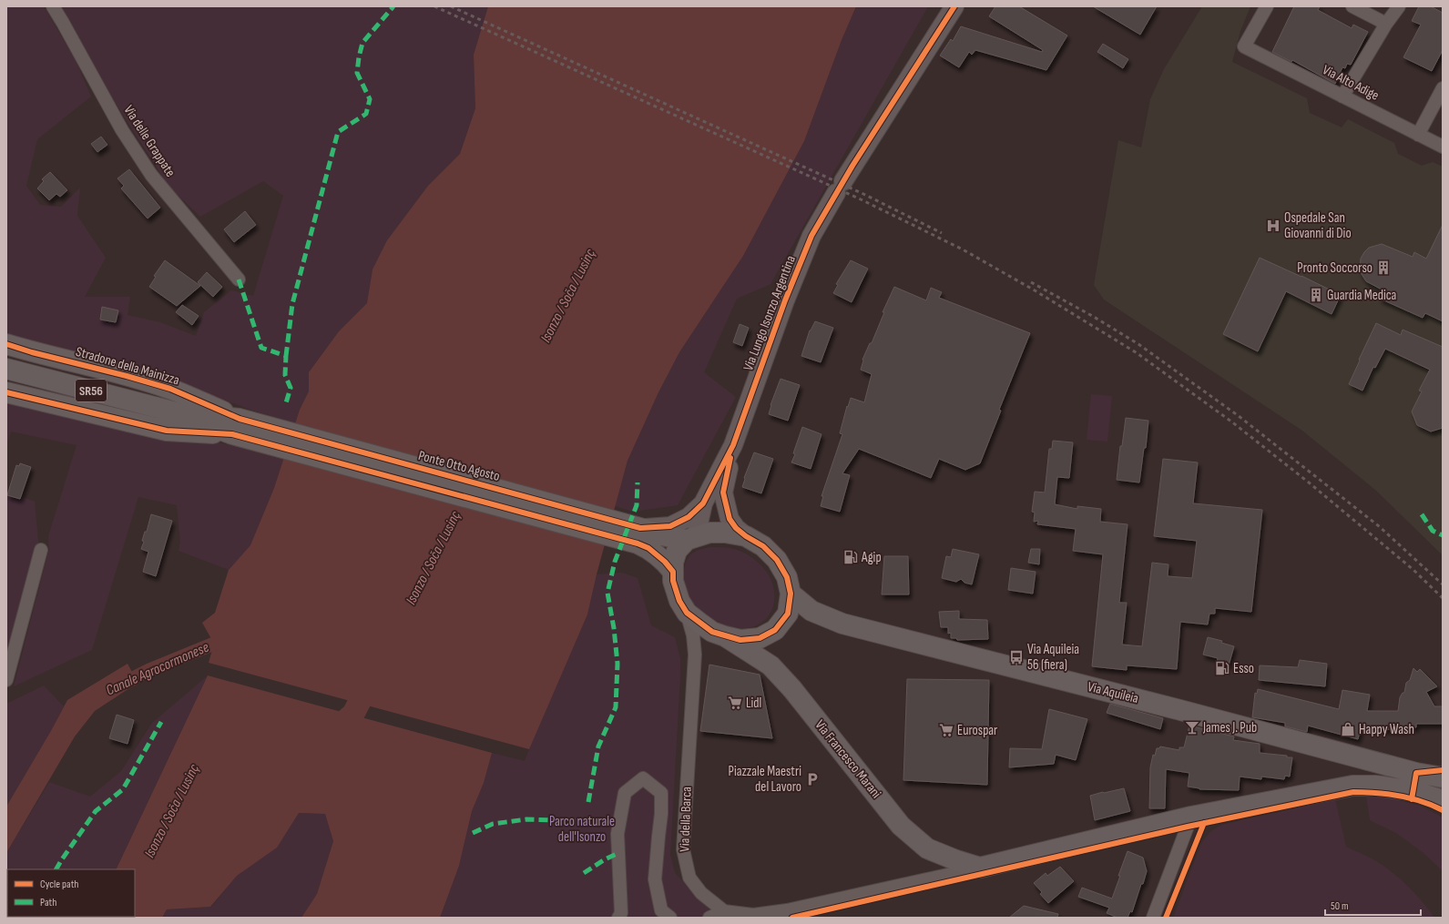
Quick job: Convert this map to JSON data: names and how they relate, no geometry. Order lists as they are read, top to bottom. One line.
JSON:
{"streets":{"main road":["Via Lungo Isonzo Argentina","Stradone della Mainizza","SR56","Ponte Otto Agosto","Via Aquileia","Via Francesco Marani"],"street":["Via Alto Adige","Via delle Grappate","Via della Barca"]},"crossings":[["Via Lungo Isonzo Argentina","SR56"],["Via Lungo Isonzo Argentina","Via Aquileia"],["Via Lungo Isonzo Argentina","Via Francesco Marani"],["Via Lungo Isonzo Argentina","Via della Barca"],["Stradone della Mainizza","SR56"],["Stradone della Mainizza","Ponte Otto Agosto"],["SR56","Ponte Otto Agosto"],["SR56","Via Aquileia"],["SR56","Via Francesco Marani"],["SR56","Via della Barca"],["Via Aquileia","Via Francesco Marani"],["Via Aquileia","Via della Barca"],["Via Francesco Marani","Via della Barca"]],"water":["Isonzo / Soča / Lusinç","Canale Agrocormonese"],"parks":["Parco naturale dell'Isonzo"],"places":{"hospital":["Ospedale San Giovanni di Dio"],"building":["Pronto Soccorso","Guardia Medica"],"fuel station":["Agip","Esso"],"bus stop":["Via Aquileia 56 (fiera)"],"supermarket":["Lidl","Eurospar"],"bar":["James J. Pub"],"shop":["Happy Wash"],"parking":["Piazzale Maestri del Lavoro"]},"legend":["Cycle path","Path"],"scale_bar":"50 m"}
